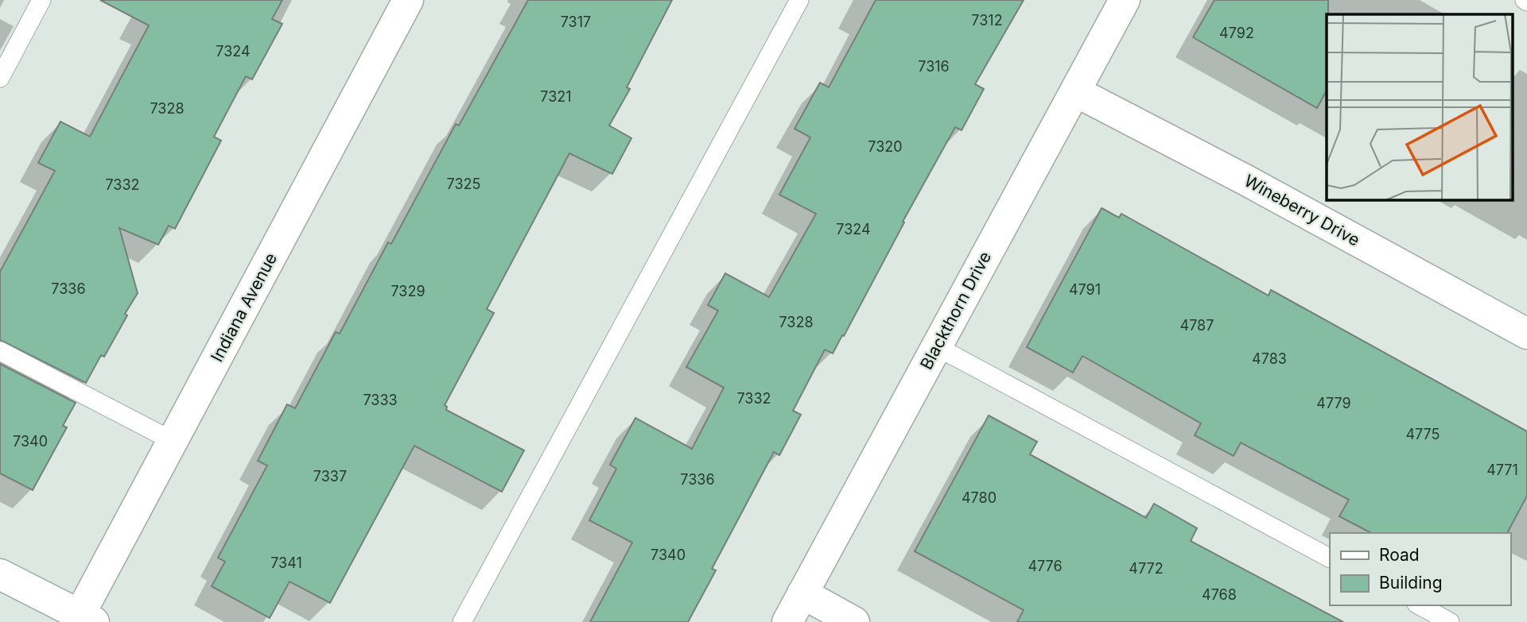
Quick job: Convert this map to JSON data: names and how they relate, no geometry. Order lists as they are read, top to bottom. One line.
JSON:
{"streets":{"street":["Wineberry Drive","Indiana Avenue","Blackthorn Drive"]},"crossings":[["Wineberry Drive","Blackthorn Drive"]],"house_numbers":["7312","7317","4792","7324","7316","7321","7328","7320","7325","7332","7324","7336","4791","7329","7328","4787","4783","7332","7333","4779","4775","7340","4771","7337","7336","4780","7340","7341","4776","4772","4768"],"legend":["Road","Building"]}
